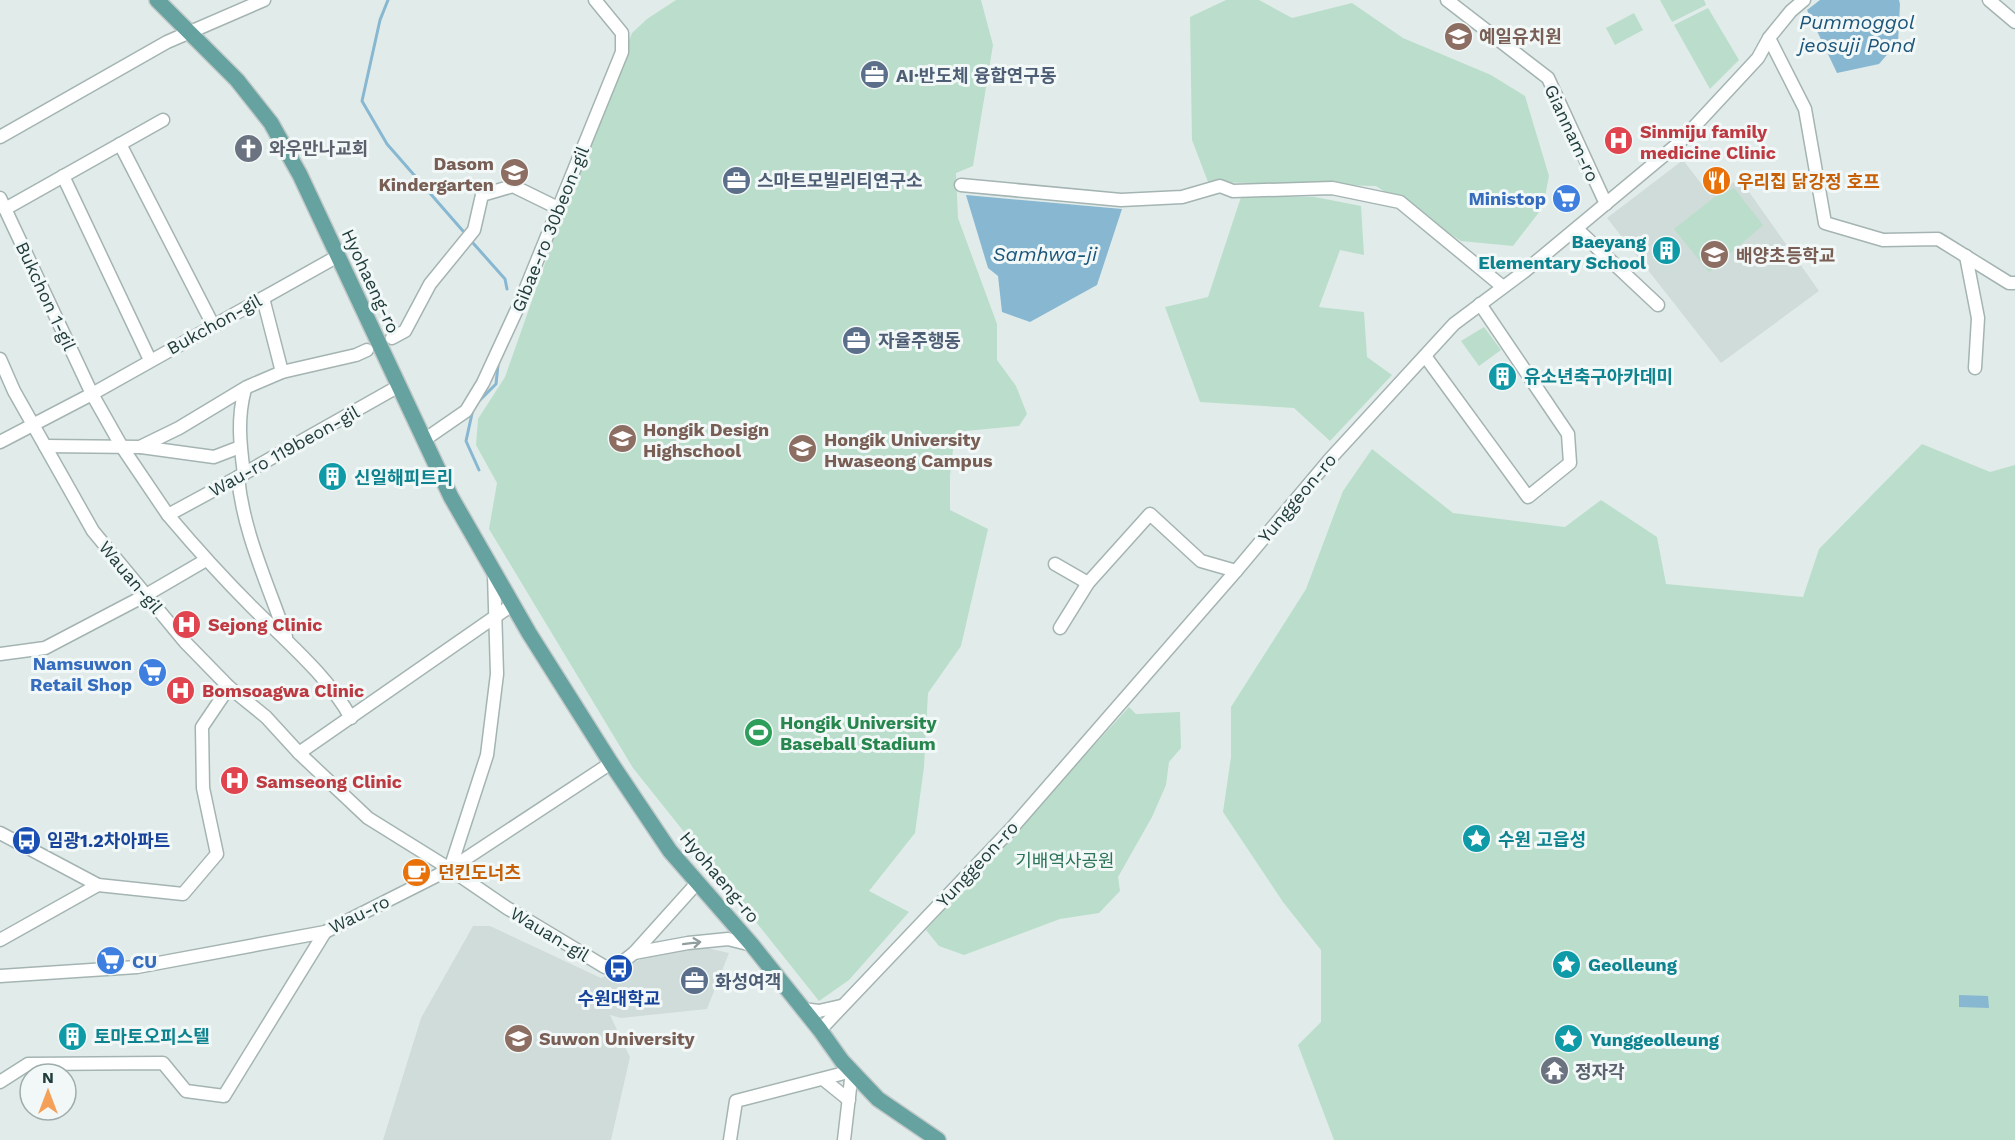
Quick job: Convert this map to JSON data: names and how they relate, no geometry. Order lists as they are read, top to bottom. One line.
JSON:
{"streets":{"main road":["Hyohaeng-ro"],"street":["Giannam-ro","Gibae-ro 30beon-gil","Bukchon 1-gil","Bukchon-gil","Wau-ro 119beon-gil","Yunggeon-ro","Wauan-gil","Wau-ro"]},"crossings":[["Giannam-ro","Yunggeon-ro"],["Gibae-ro 30beon-gil","Hyohaeng-ro"],["Hyohaeng-ro","Bukchon-gil"],["Hyohaeng-ro","Wau-ro 119beon-gil"],["Hyohaeng-ro","Yunggeon-ro"],["Hyohaeng-ro","Wauan-gil"],["Hyohaeng-ro","Wau-ro"],["Bukchon 1-gil","Bukchon-gil"],["Bukchon-gil","Wauan-gil"],["Wau-ro 119beon-gil","Wauan-gil"],["Wauan-gil","Wau-ro"]],"water":["Pummoggol jeosuji Pond","Samhwa-ji"],"parks":["기배역사공원"],"places":{"school or university":["예일유치원","Dasom Kindergarten","배양초등학교","Hongik Design Highschool","Hongik University Hwaseong Campus","Suwon University"],"office":["AI·반도체 융합연구동","스마트모빌리티연구소","자율주행동","화성여객"],"hospital":["Sinmiju family medicine Clinic","Sejong Clinic","Bomsoagwa Clinic","Samseong Clinic"],"church":["와우만나교회"],"restaurant":["우리집 닭강정 호프"],"supermarket":["Ministop","Namsuwon Retail Shop","CU"],"building":["Baeyang Elementary School","유소년축구아카데미","신일해피트리","토마토오피스텔"],"sports":["Hongik University Baseball Stadium"],"place":["수원 고읍성","Geolleung","Yunggeolleung"],"bus stop":["임광1.2차아파트","수원대학교"],"cafe":["던킨도너츠"],"temple":["정자각"]},"north":"top"}
